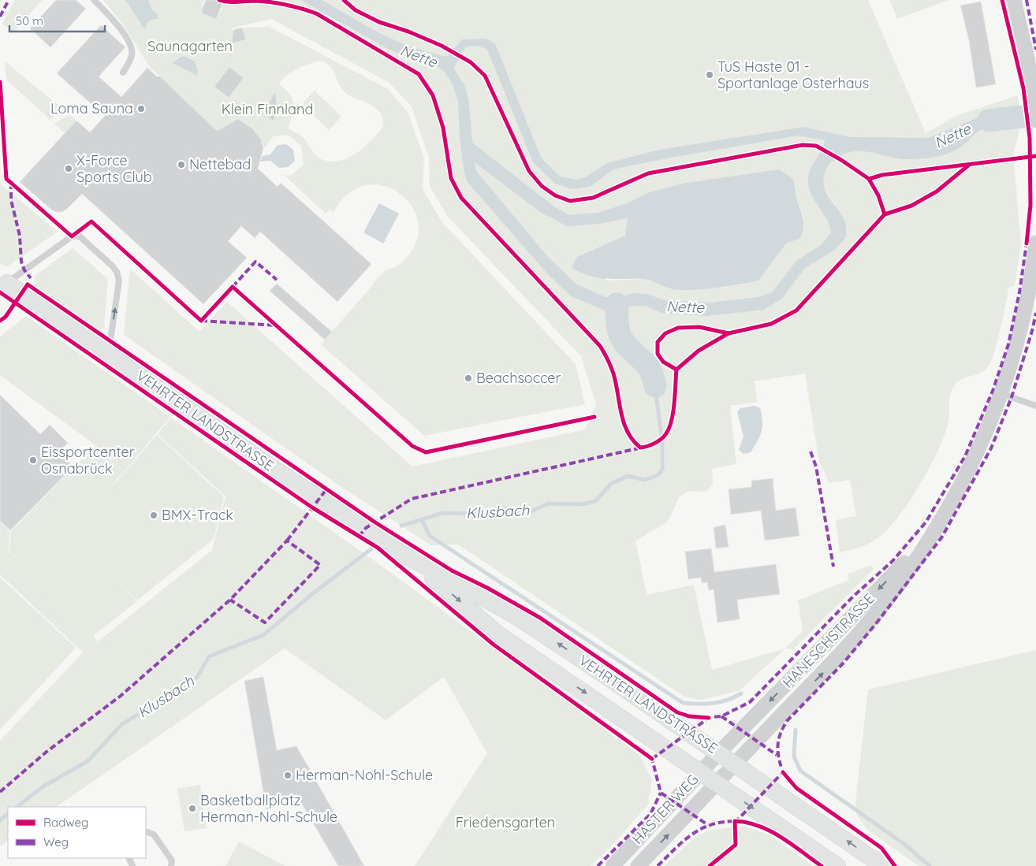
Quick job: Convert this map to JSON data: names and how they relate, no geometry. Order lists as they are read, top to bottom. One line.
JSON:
{"streets":{"main road":["VEHRTER LANDSTRASSE"],"street":["HANESCHSTRASSE","HASTER WEG"]},"crossings":[["VEHRTER LANDSTRASSE","HANESCHSTRASSE"],["VEHRTER LANDSTRASSE","HASTER WEG"],["HANESCHSTRASSE","HASTER WEG"]],"water":["Nette","Klusbach"],"parks":["Saunagarten","Klein Finnland","Friedensgarten"],"places":["TuS Haste 01 - Sportanlage Osterhaus","Loma Sauna","Nettebad","X-Force Sports Club","Beachsoccer","Eissportcenter Osnabrück","BMX-Track","Herman-Nohl-Schule","Basketballplatz Herman-Nohl-Schule"],"legend":["Radweg","Weg"],"scale_bar":"50 m"}
